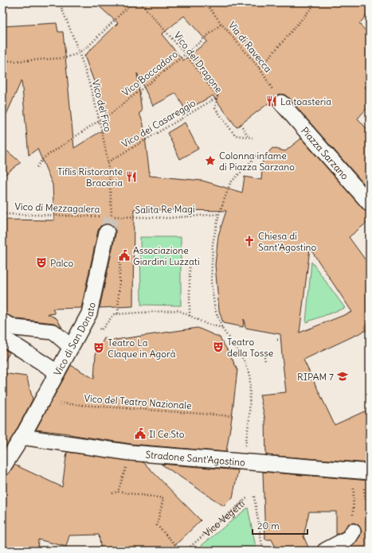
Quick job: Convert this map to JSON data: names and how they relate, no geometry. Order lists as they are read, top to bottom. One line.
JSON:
{"streets":{"street":["Piazza Sarzano","Vico di San Donato","Stradone Sant'Agostino"],"path":["Via di Ravecca","Vico del Dragone","Vico Boccadoro","Vico del Fico","Vico dei Casareggio","Vico di Mezzagalera","Salita Re Magi","Vico del Teatro Nazionale","Vico Vegetti"]},"crossings":[["Via di Ravecca","Vico Boccadoro"],["Via di Ravecca","Piazza Sarzano"],["Vico del Dragone","Vico Boccadoro"],["Vico del Dragone","Vico dei Casareggio"],["Vico Boccadoro","Vico del Fico"],["Vico del Fico","Vico dei Casareggio"],["Vico del Fico","Vico di Mezzagalera"],["Vico del Fico","Salita Re Magi"],["Vico di Mezzagalera","Salita Re Magi"],["Vico di San Donato","Vico del Teatro Nazionale"],["Vico di San Donato","Stradone Sant'Agostino"]],"places":{"restaurant":["La toasteria","Tiflis Ristorante Braceria"],"place":["Colonna infame di Piazza Sarzano"],"church":["Chiesa di Sant'Agostino"],"public building":["Associazione Giardini Luzzati","Il Ce.Sto"],"theatre":["Palco","Teatro della Tosse","Teatro La Claque in Agorà"],"school or university":["RIPAM 7"]},"scale_bar":"20 m"}
